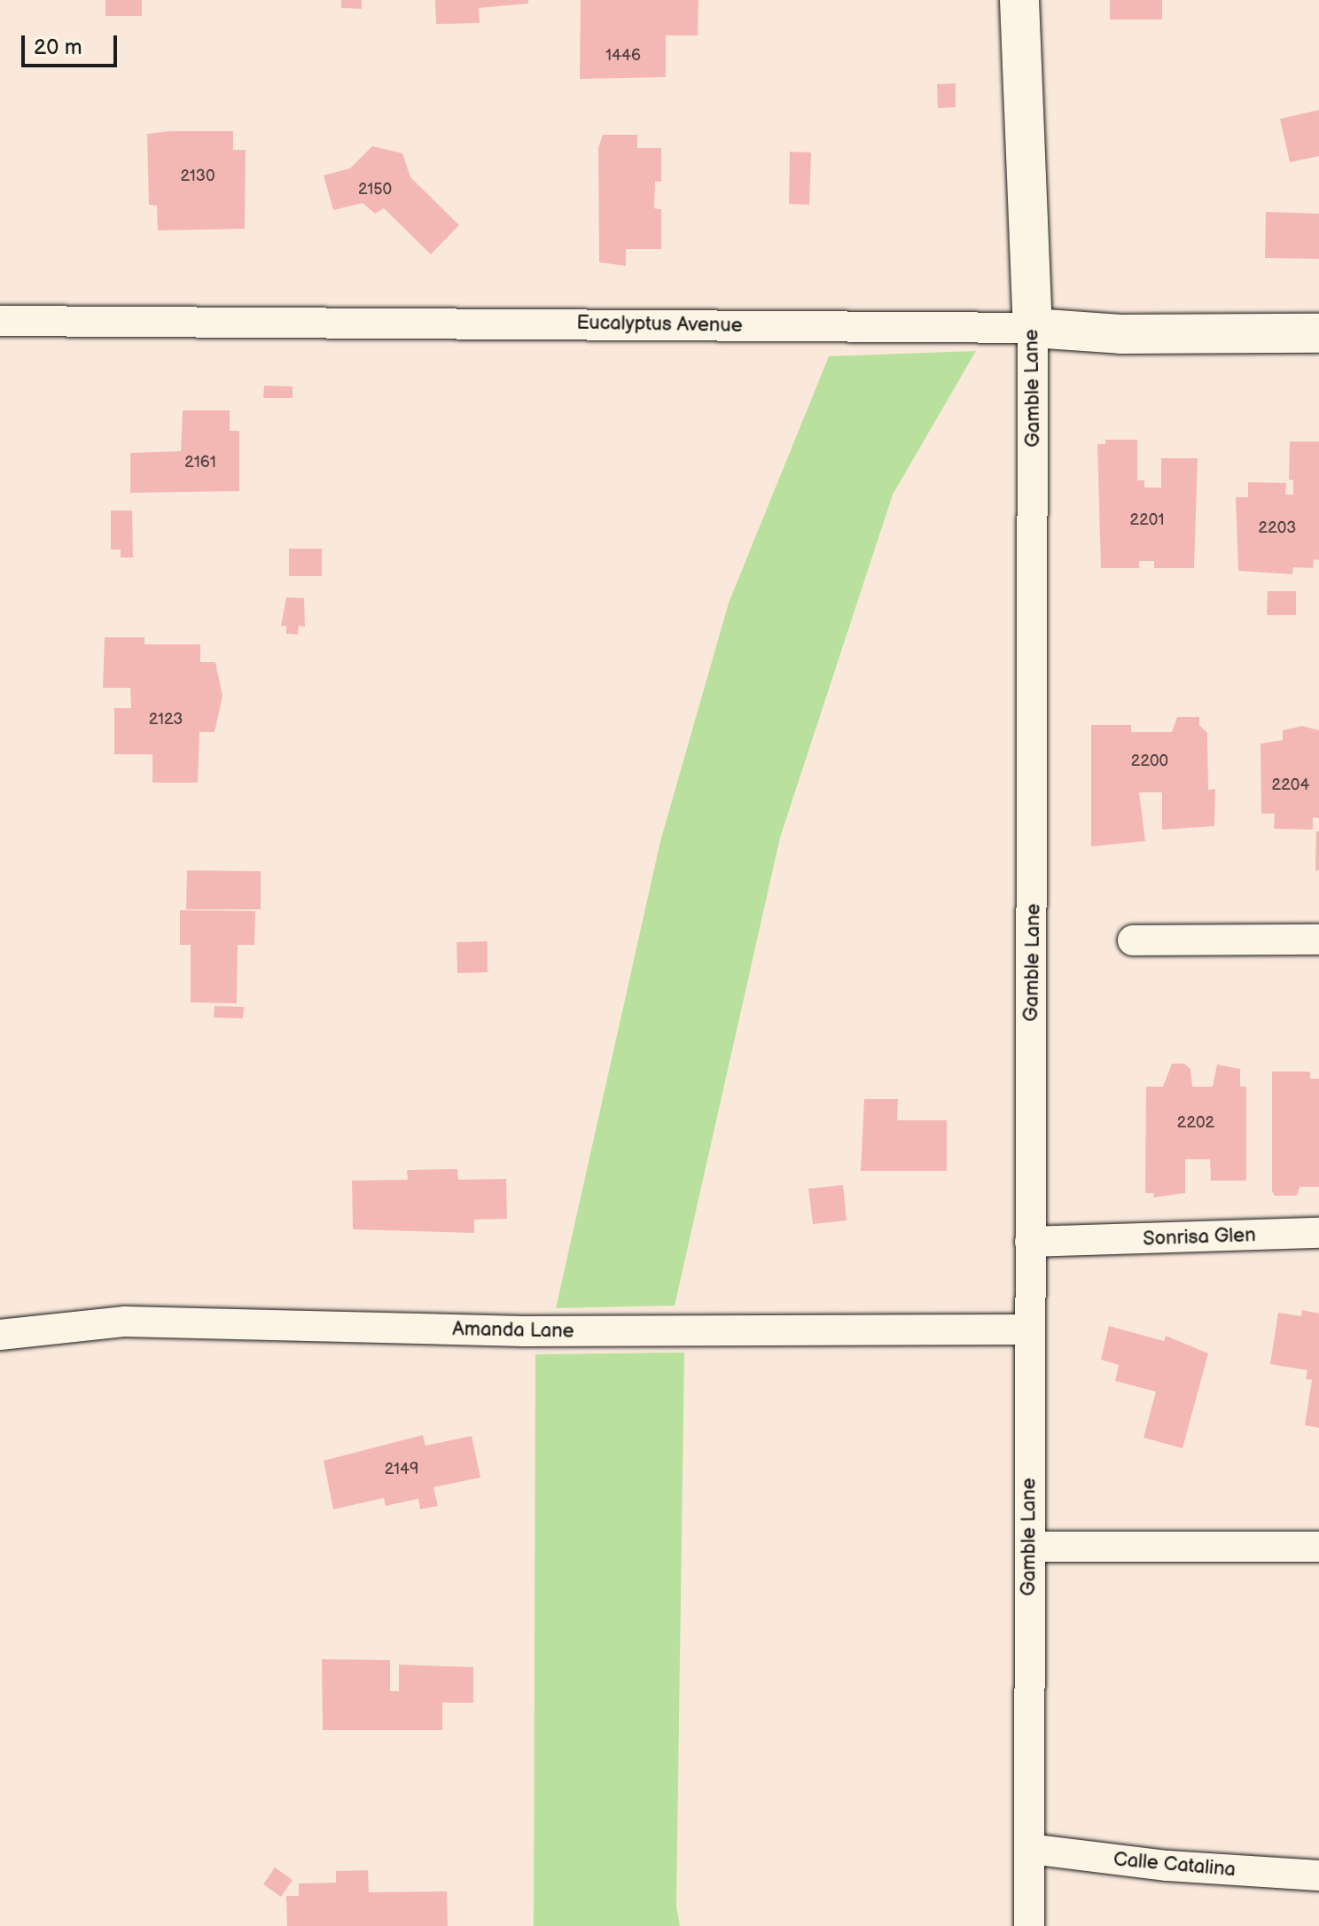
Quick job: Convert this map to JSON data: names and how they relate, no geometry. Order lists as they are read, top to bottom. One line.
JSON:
{"streets":{"street":["Eucalyptus Avenue","Gamble Lane","Sonrisa Glen","Amanda Lane","Calle Catalina"]},"crossings":[["Eucalyptus Avenue","Gamble Lane"],["Gamble Lane","Sonrisa Glen"],["Gamble Lane","Amanda Lane"],["Gamble Lane","Calle Catalina"]],"house_numbers":["1446","2130","2150","2161","2201","2203","2123","2200","2204","2202","2149"],"scale_bar":"20 m"}
